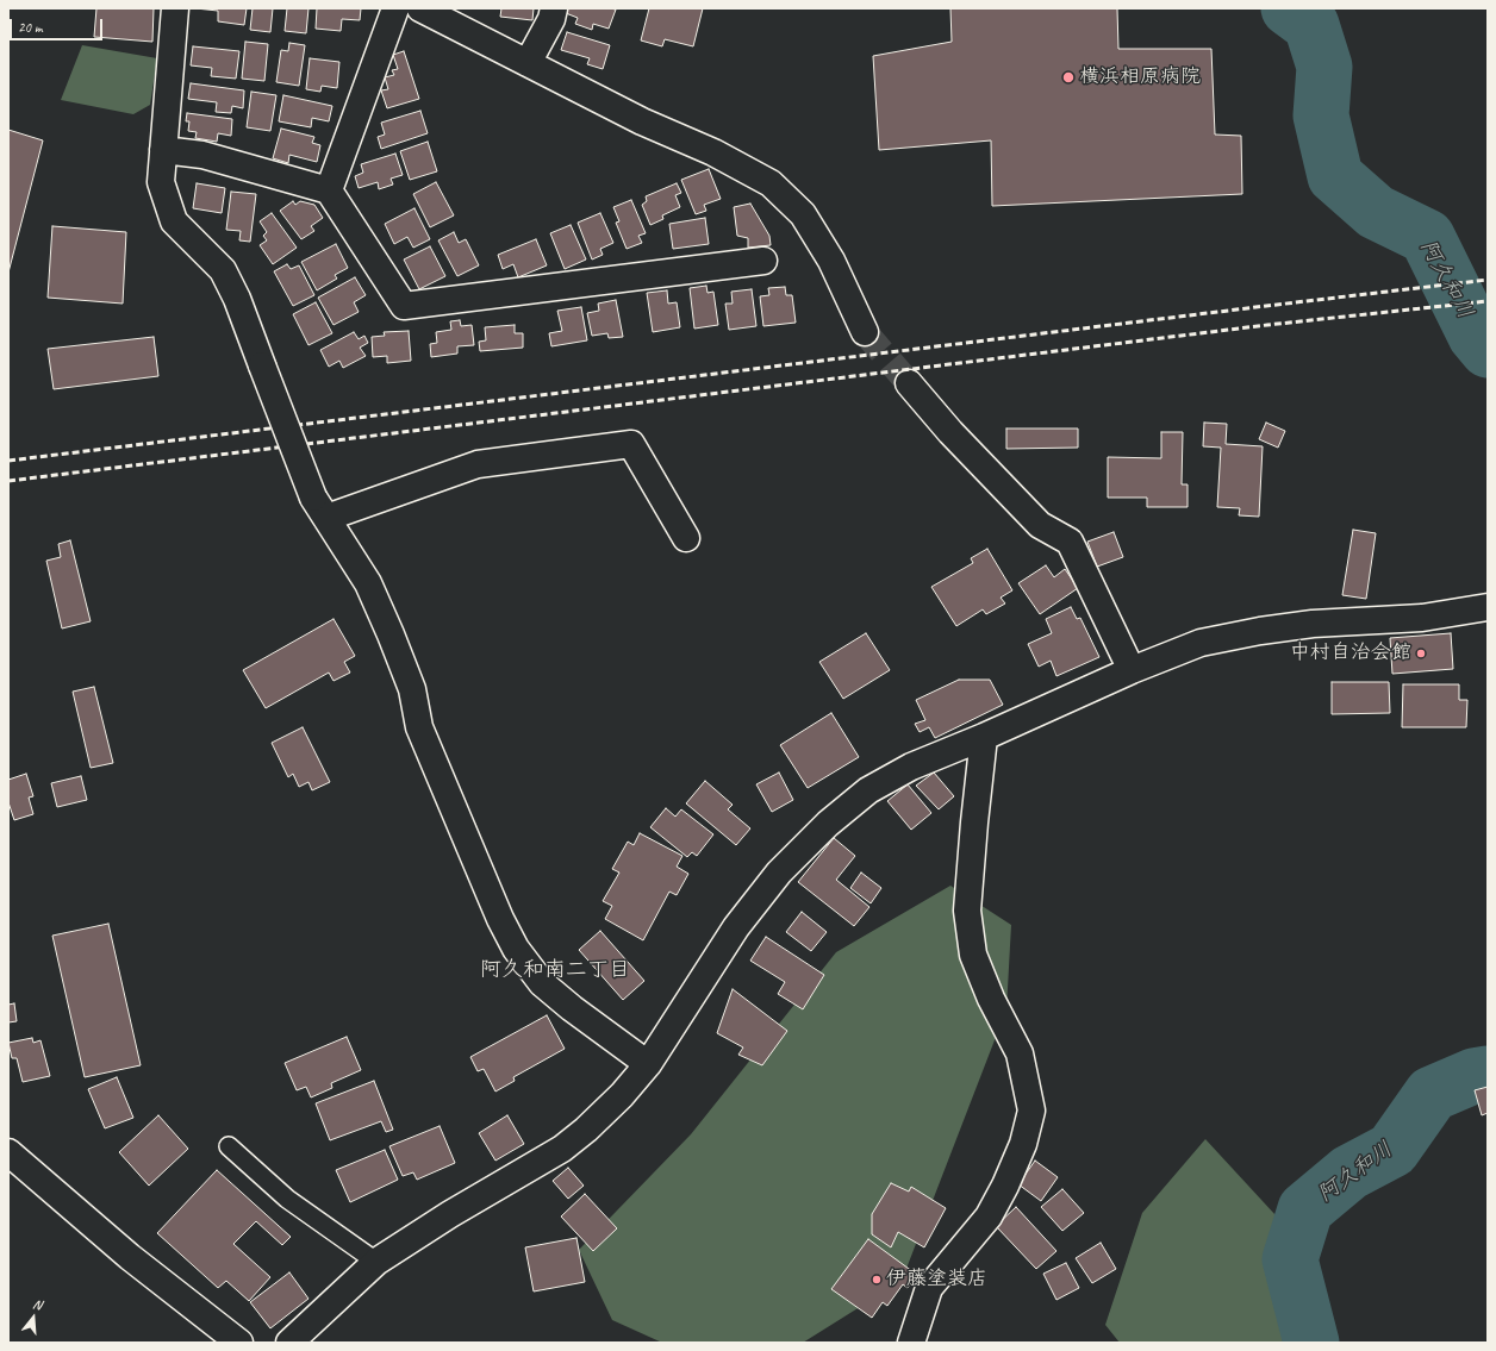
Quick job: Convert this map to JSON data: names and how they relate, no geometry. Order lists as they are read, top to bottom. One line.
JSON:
{"districts":["阿久和南二丁目"],"water":["阿久和川"],"places":["横浜相原病院","中村自治会館","伊藤塗装店"],"scale_bar":"20 m","north":"top"}
